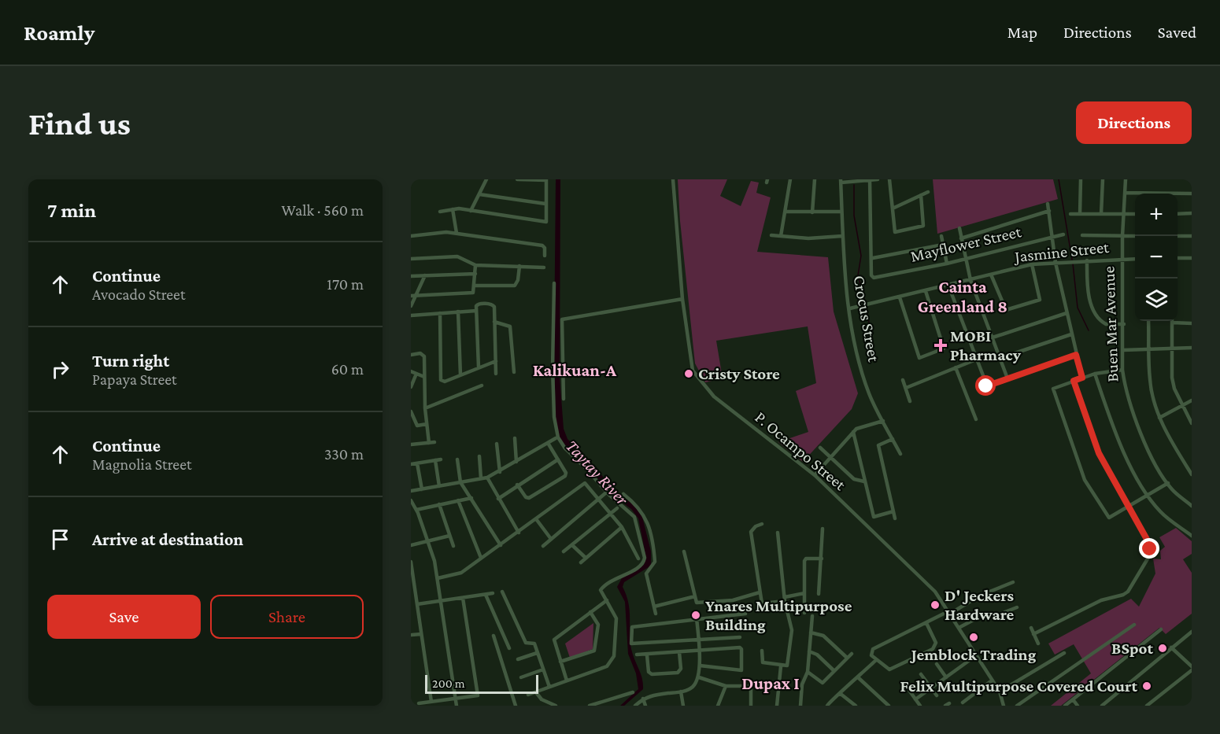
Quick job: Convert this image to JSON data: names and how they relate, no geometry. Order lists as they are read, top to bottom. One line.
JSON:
{"streets":{"street":["Mayflower Street","Jasmine Street","Crocus Street","Buen Mar Avenue","P. Ocampo Street"]},"crossings":[["Jasmine Street","Crocus Street"],["Jasmine Street","Buen Mar Avenue"]],"districts":["Cainta Greenland 8","Kalikuan-A","Dupax I"],"water":["Taytay River"],"places":{"health":["MOBI Pharmacy"],"other":["Cristy Store","D' Jeckers Hardware","Ynares Multipurpose Building","Jemblock Trading","BSpot","Felix Multipurpose Covered Court"]},"scale_bar":"200 m","page":{"header":"Roamly","nav":["Map","Directions","Saved"],"buttons":["Directions",["Save","Share"]],"title":"Find us","heading":["7 min","Walk · 560 m"],"map_buttons":["+","−"],"list":[["Continue","Avocado Street","170 m"],["Turn right","Papaya Street","60 m"],["Continue","Magnolia Street","330 m"],"Arrive at destination"],"scale":"200 m"}}
